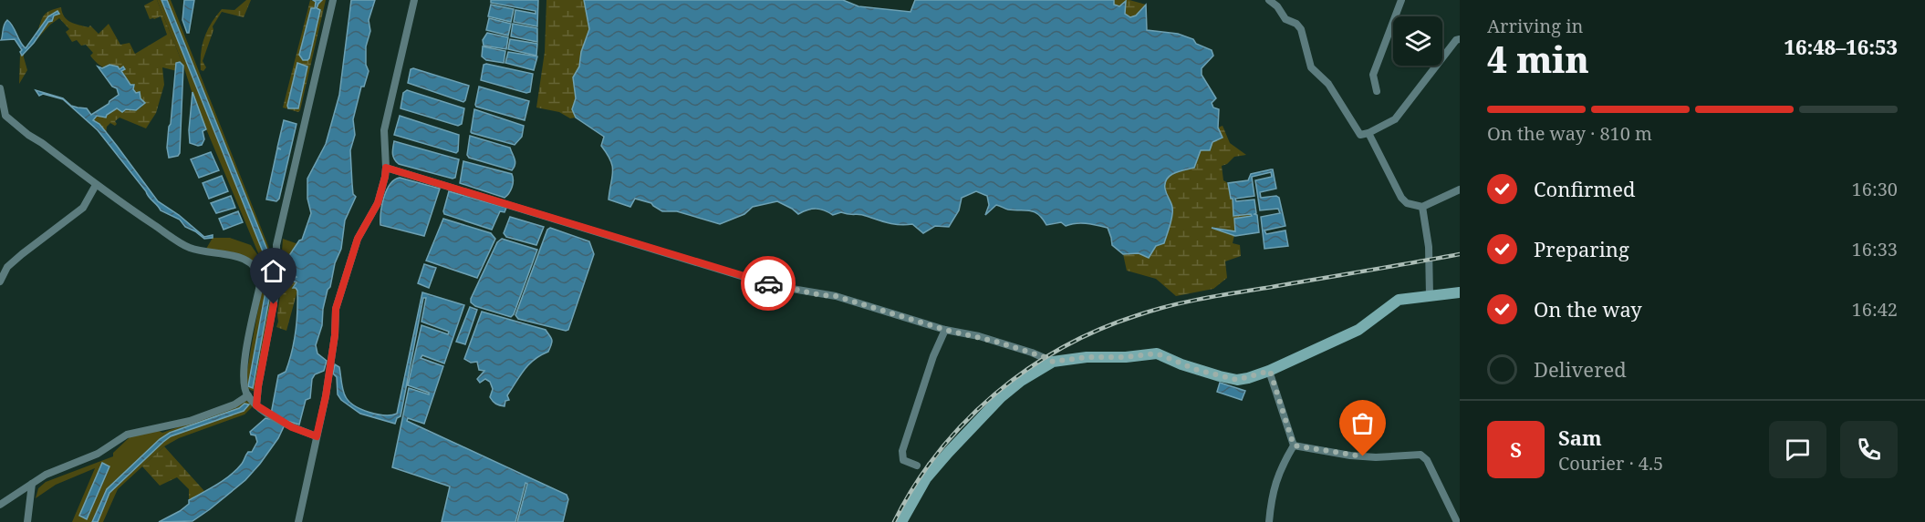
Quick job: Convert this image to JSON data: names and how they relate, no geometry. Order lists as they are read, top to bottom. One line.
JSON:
{"page":{"heading":["4 min","Arriving in","16:48–16:53"],"panel":["Sam","Courier · 4.5"],"bar":"On the way · 810 m","list":[["Confirmed","16:30"],["Preparing","16:33"],["On the way","16:42"],"Delivered"],"round":"S"}}
